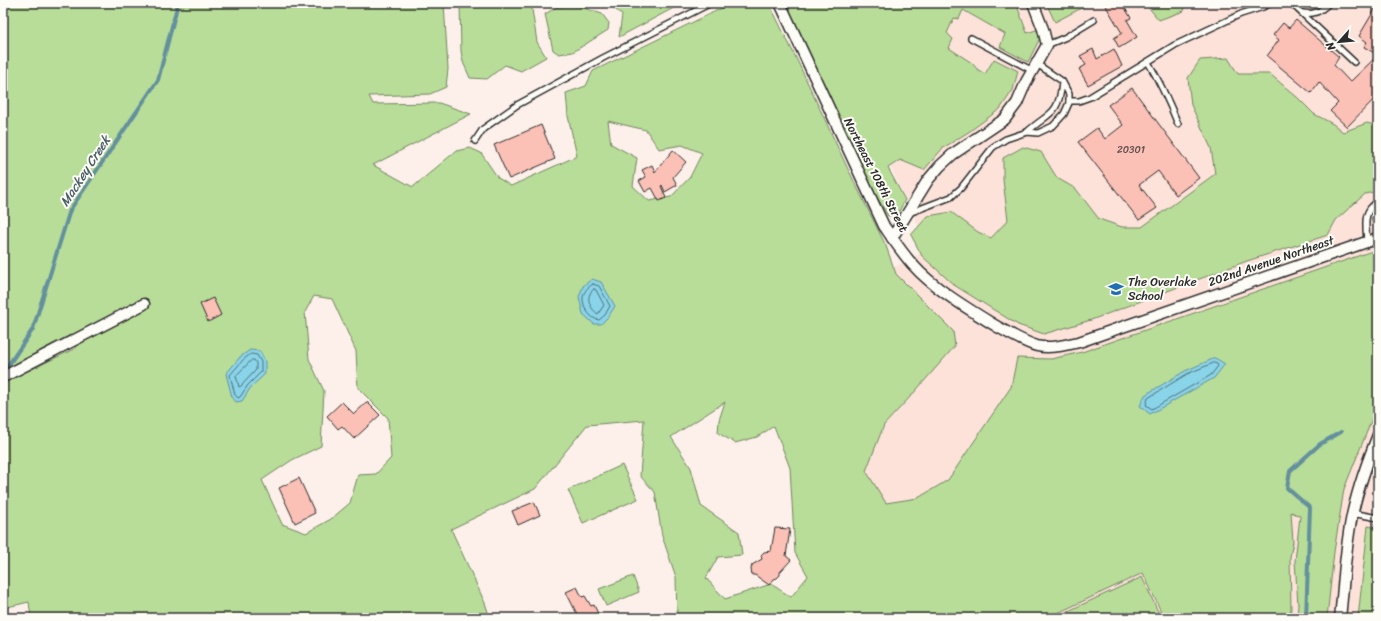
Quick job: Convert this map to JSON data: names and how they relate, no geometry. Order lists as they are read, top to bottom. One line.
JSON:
{"streets":{"street":["Northeast 108th Street","202nd Avenue Northeast"]},"crossings":[["Northeast 108th Street","202nd Avenue Northeast"]],"water":["Mackey Creek"],"places":{"school or university":["The Overlake School"]},"house_numbers":["20301"],"north":"bottom left"}
